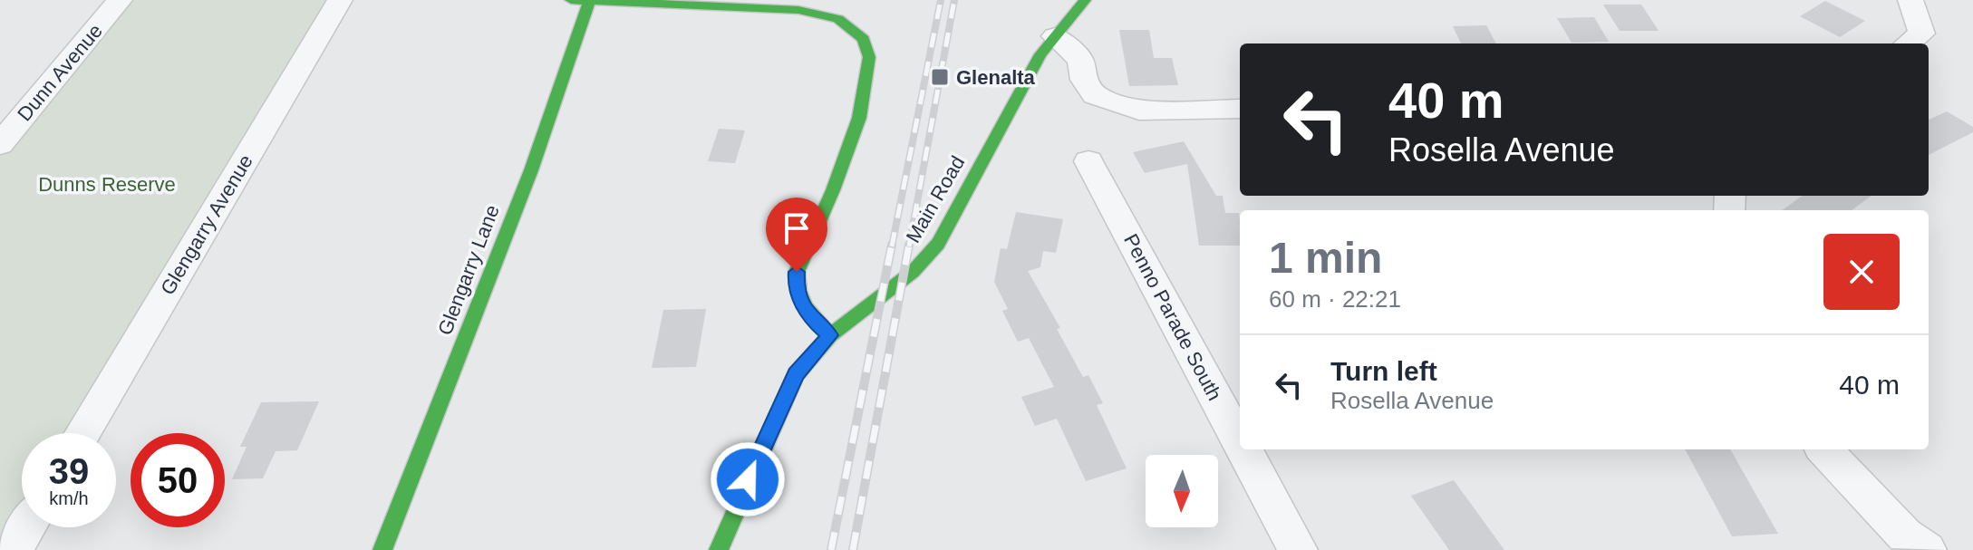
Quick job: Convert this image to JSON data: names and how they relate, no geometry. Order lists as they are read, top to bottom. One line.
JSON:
{"streets":{"street":["Dunn Avenue","Main Road","Glengarry Avenue","Glengarry Lane","Penno Parade South"]},"parks":["Dunns Reserve"],"places":{"transit":["Glenalta"]},"north":"bottom","page":{"turn":["40 m","Rosella Avenue"],"heading":["1 min","60 m · 22:21"],"list":[{"name":"Turn left","note":"Rosella Avenue","value":"40 m"}],"speed":"39 km/h","limit":"50"}}
